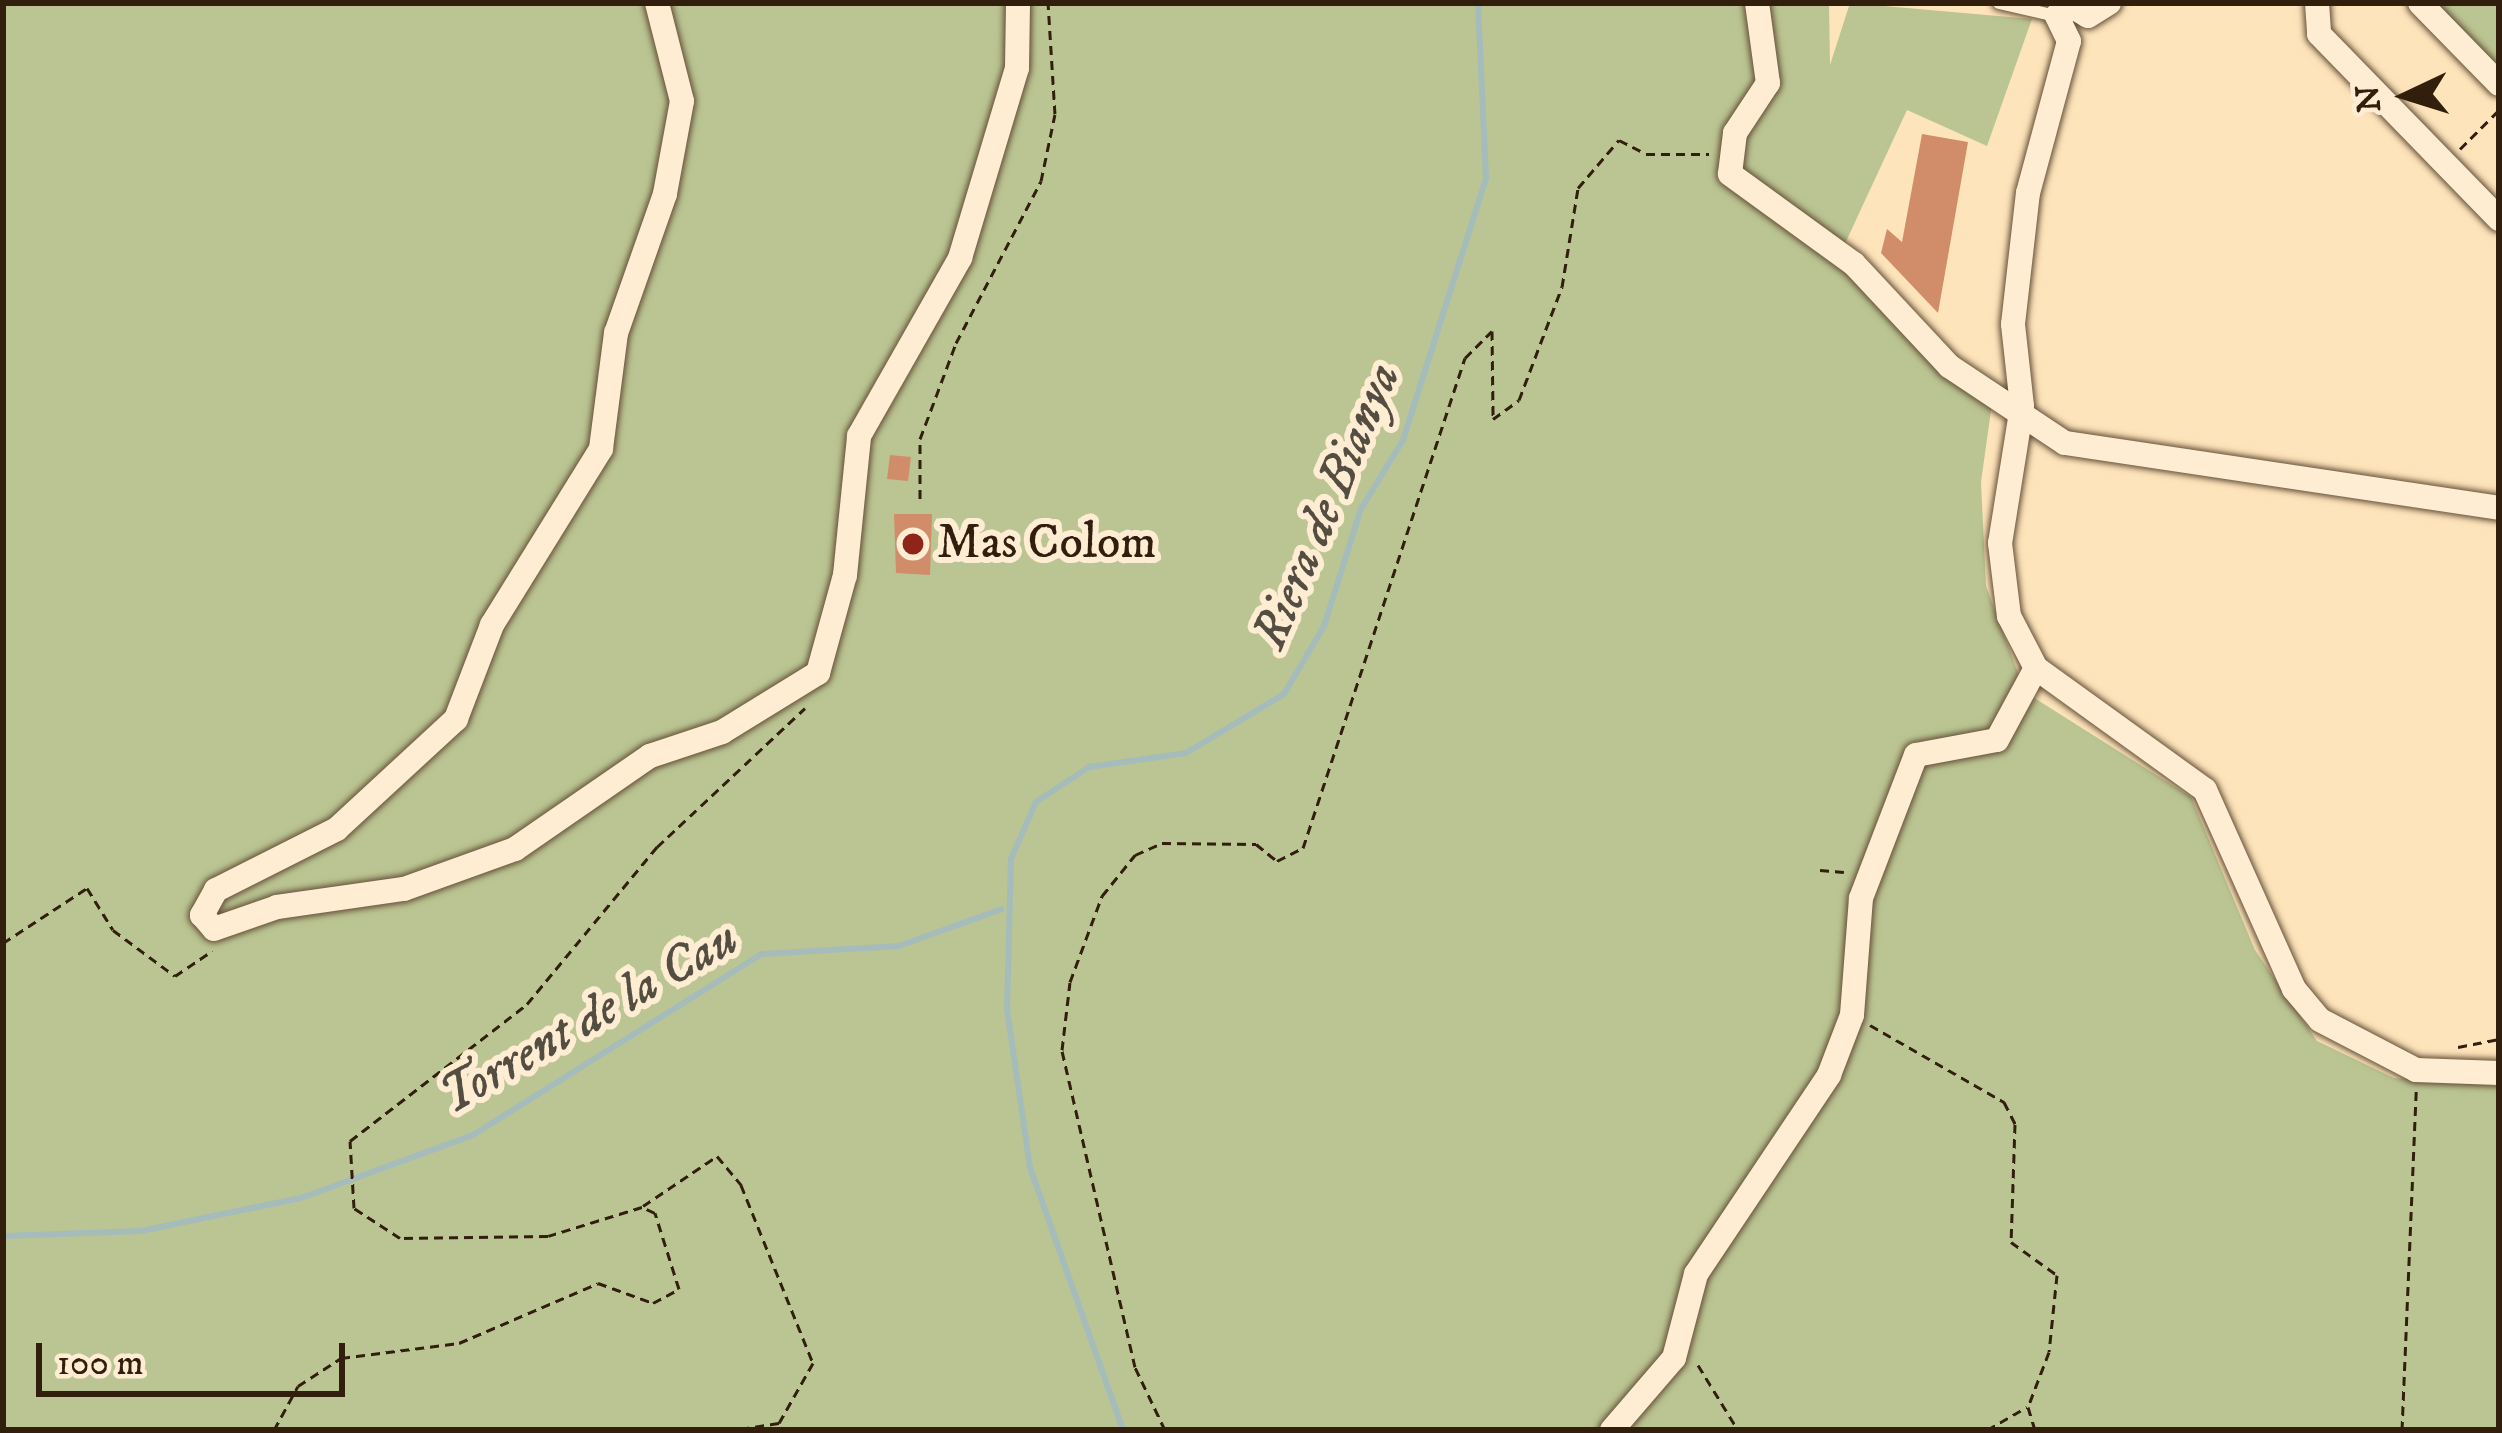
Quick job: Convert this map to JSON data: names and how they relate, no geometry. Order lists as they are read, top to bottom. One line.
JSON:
{"water":["Riera de Bianya","Torrent de la Cau"],"places":["Mas Colom"],"scale_bar":"100 m","north":"left"}
